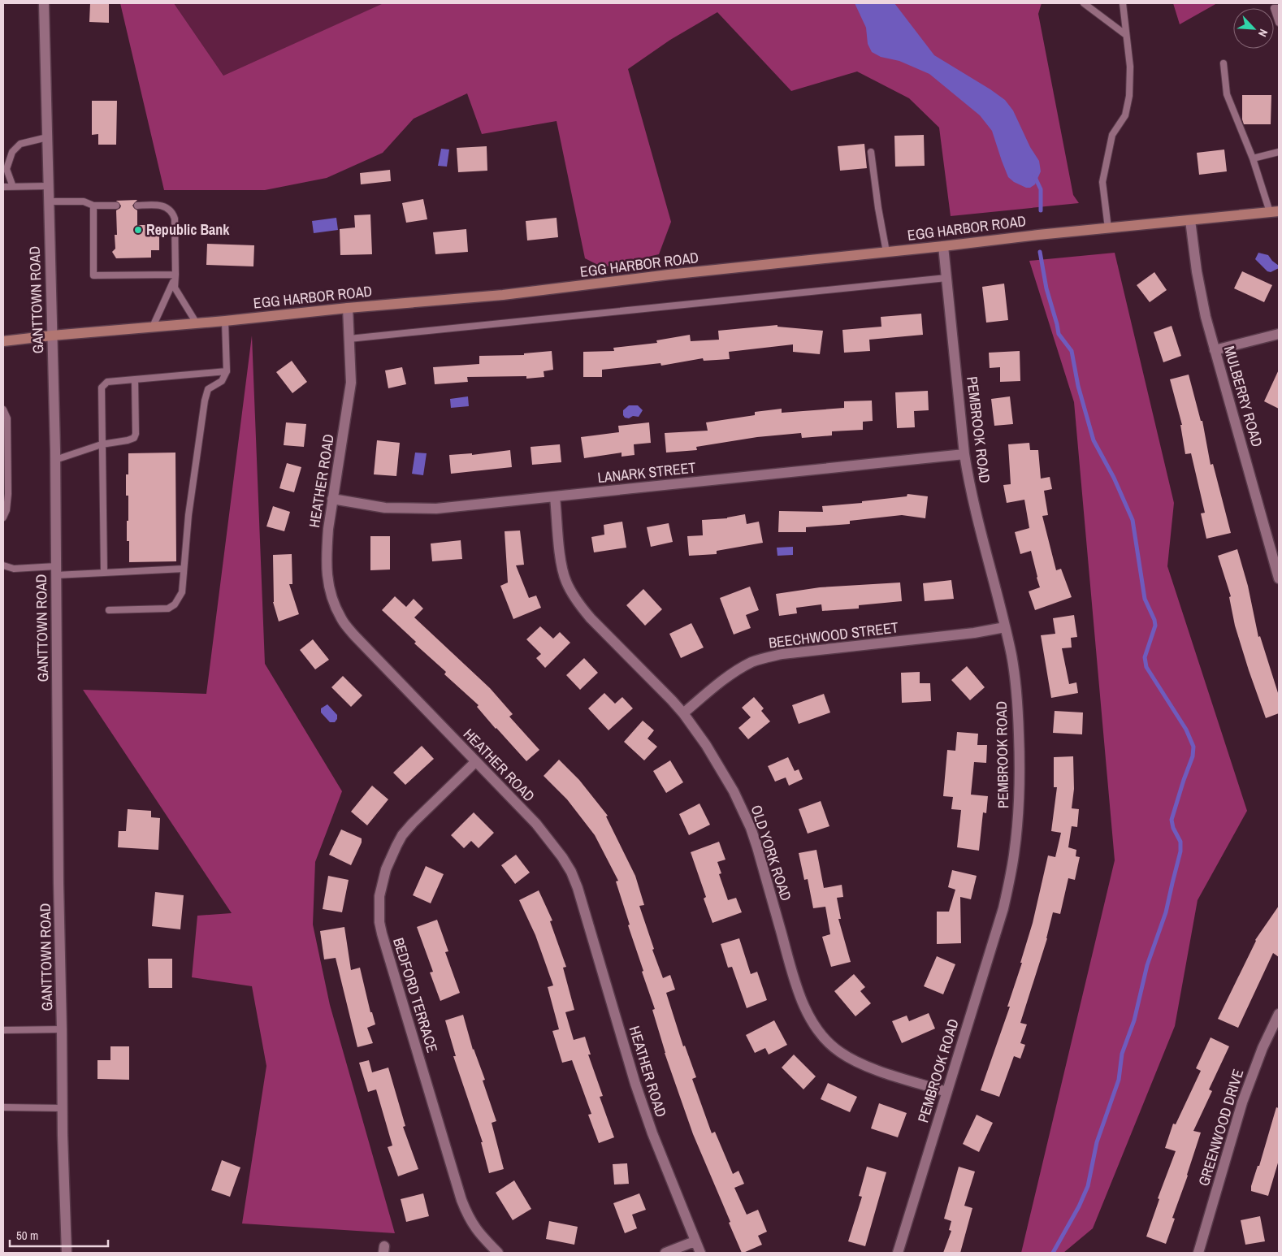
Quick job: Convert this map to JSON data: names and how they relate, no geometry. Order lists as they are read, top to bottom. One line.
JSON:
{"streets":{"main road":["EGG HARBOR ROAD"],"street":["GANTTOWN ROAD","MULBERRY ROAD","PEMBROOK ROAD","LANARK STREET","HEATHER ROAD","BEECHWOOD STREET","OLD YORK ROAD","BEDFORD TERRACE","GREENWOOD DRIVE"]},"crossings":[["EGG HARBOR ROAD","GANTTOWN ROAD"],["EGG HARBOR ROAD","MULBERRY ROAD"],["EGG HARBOR ROAD","PEMBROOK ROAD"],["EGG HARBOR ROAD","HEATHER ROAD"],["PEMBROOK ROAD","LANARK STREET"],["PEMBROOK ROAD","BEECHWOOD STREET"],["PEMBROOK ROAD","OLD YORK ROAD"],["LANARK STREET","HEATHER ROAD"],["LANARK STREET","OLD YORK ROAD"],["HEATHER ROAD","BEDFORD TERRACE"],["BEECHWOOD STREET","OLD YORK ROAD"]],"places":["Republic Bank"],"scale_bar":"50 m","north":"bottom right"}
